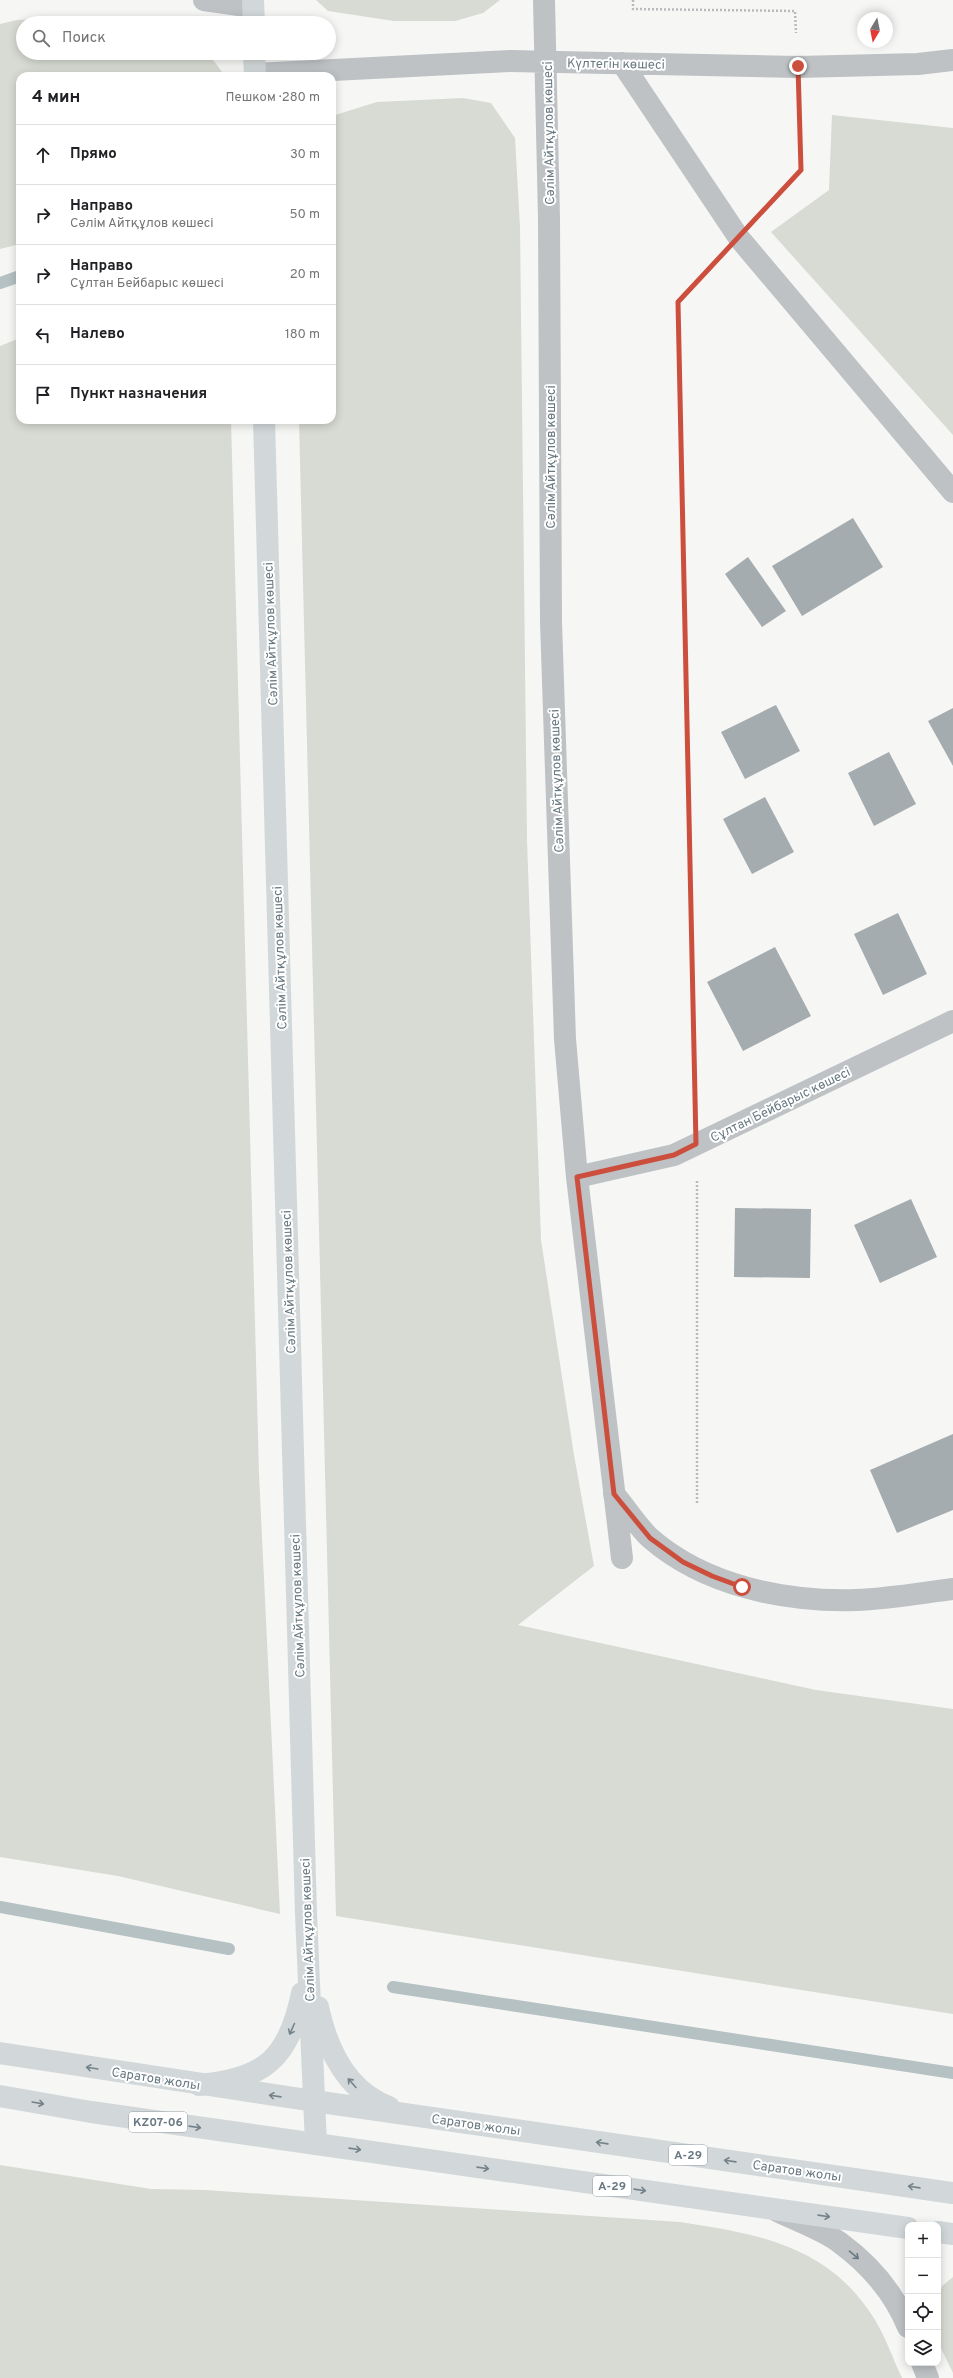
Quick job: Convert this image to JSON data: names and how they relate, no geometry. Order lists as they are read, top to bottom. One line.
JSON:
{"streets":{"main road":["Сәлім Айтқұлов көшесі","Саратов жолы","KZ07-06","А-29","A-29"],"street":["Күлтегін көшесі","Сұлтан Бейбарыс көшесі"]},"crossings":[["Күлтегін көшесі","Сәлім Айтқұлов көшесі"],["Сәлім Айтқұлов көшесі","Сұлтан Бейбарыс көшесі"],["Сәлім Айтқұлов көшесі","Саратов жолы"],["Сәлім Айтқұлов көшесі","KZ07-06"],["Сәлім Айтқұлов көшесі","A-29"],["KZ07-06","A-29"]],"north":"bottom","page":{"search":"Поиск","heading":["4 мин","Пешком · 280 m"],"list":[["Прямо","30 m"],["Направо","Сәлім Айтқұлов көшесі","50 m"],["Направо","Сұлтан Бейбарыс көшесі","20 m"],["Налево","180 m"],"Пункт назначения"],"map_buttons":["+","−"]}}
